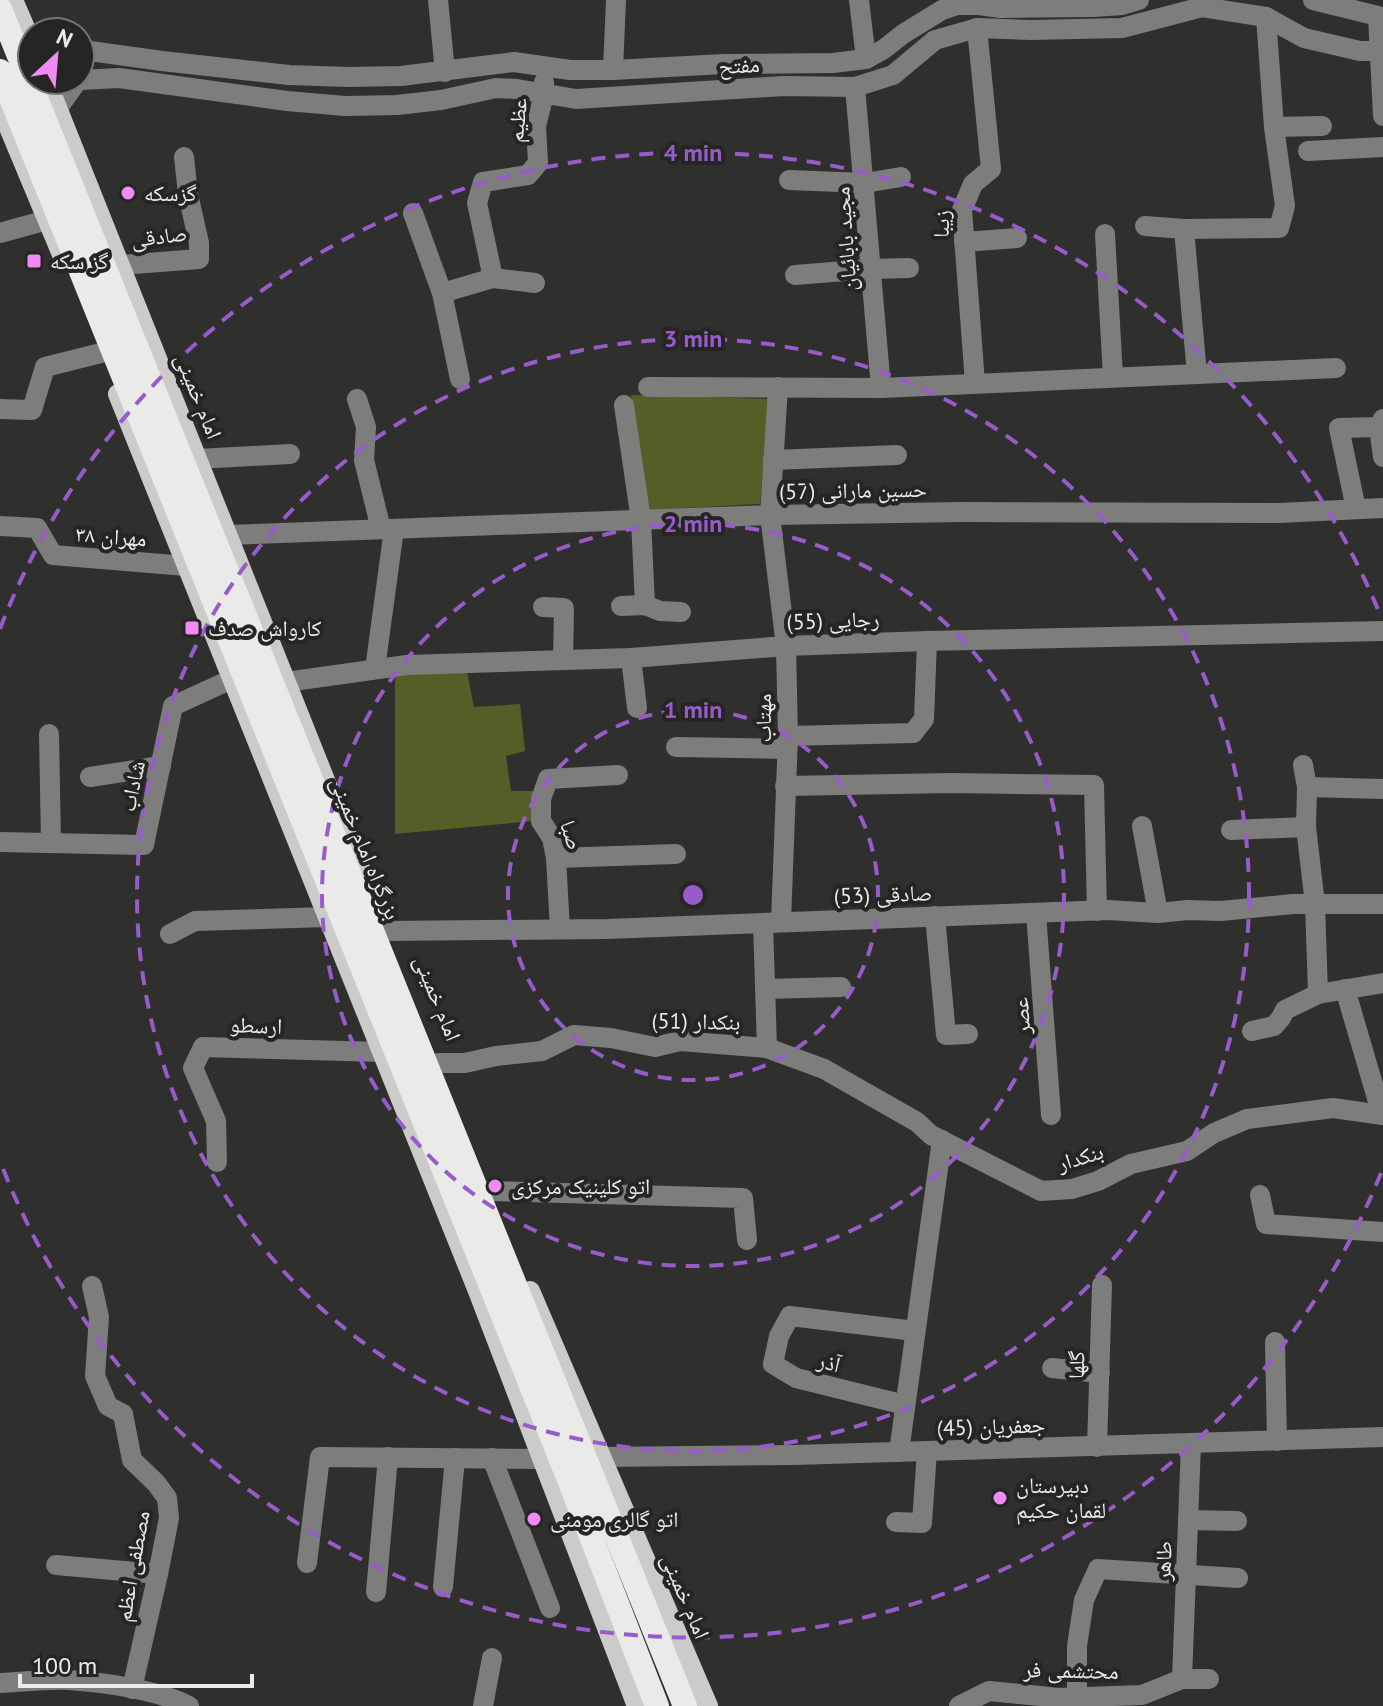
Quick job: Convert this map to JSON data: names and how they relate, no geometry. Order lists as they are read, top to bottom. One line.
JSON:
{"streets":{"highway":["بزرگراه امام خمینی"],"main road":["امام خمینی"],"street":["مفتح","عظیم","زیبا","صادقی","مجید بابائیان","حسین مارانی (57)","مهران ۳۸","رجایی (55)","مهتاب","شاداب","صبا","صادقی (53)","عصر","بنکدار (51)","ارسطو","بنکدار","آذر","گلها","جعفریان (45)","طاهر","مصطفی اعظم","محتشمی فر"]},"crossings":[["مفتح","عظیم"],["مفتح","زیبا"],["مفتح","مجید بابائیان"],["مفتح","امام خمینی"],["صادقی","امام خمینی"],["امام خمینی","حسین مارانی (57)"],["امام خمینی","رجایی (55)"],["امام خمینی","صادقی (53)"],["امام خمینی","بنکدار (51)"],["امام خمینی","جعفریان (45)"],["حسین مارانی (57)","مهتاب"],["رجایی (55)","مهتاب"],["مهتاب","صادقی (53)"],["مهتاب","بنکدار (51)"],["مهتاب","بنکدار"],["صبا","صادقی (53)"],["صادقی (53)","عصر"],["بنکدار (51)","بنکدار"],["گلها","جعفریان (45)"],["جعفریان (45)","طاهر"],["طاهر","محتشمی فر"]],"places":{"other":["گزسکه","اتو کلینیک مرکزی","دبیرستان لقمان حکیم","اتو گالری مومنی"],"transit":["گز سکه","کارواش صدف"]},"scale_bar":"100 m","north":"top right","rings":["4 min","3 min","2 min","1 min"]}
